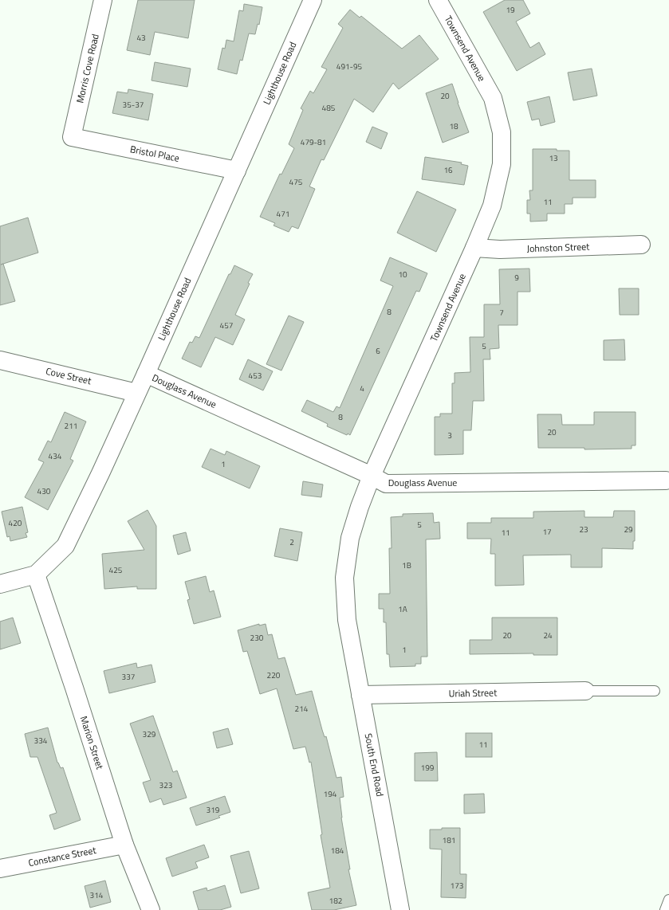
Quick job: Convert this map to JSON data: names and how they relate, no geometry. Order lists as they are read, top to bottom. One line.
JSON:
{"streets":{"street":["Townsend Avenue","Morris Cove Road","Lighthouse Road","Bristol Place","Johnston Street","Cove Street","Douglass Avenue","Uriah Street","Marion Street","South End Road","Constance Street"]},"crossings":[["Townsend Avenue","Johnston Street"],["Townsend Avenue","Douglass Avenue"],["Townsend Avenue","South End Road"],["Morris Cove Road","Bristol Place"],["Lighthouse Road","Bristol Place"],["Lighthouse Road","Cove Street"],["Lighthouse Road","Douglass Avenue"],["Lighthouse Road","Marion Street"],["Uriah Street","South End Road"],["Marion Street","Constance Street"]],"house_numbers":["19","43","491-95","20","35-37","485","18","479-81","13","16","475","11","471","10","9","8","7","457","5","6","453","4","8","211","20","3","434","1","430","420","5","23","29","17","11","2","1B","425","1A","20","24","230","1","220","337","214","329","334","11","199","323","194","319","181","184","173","314","182"]}
